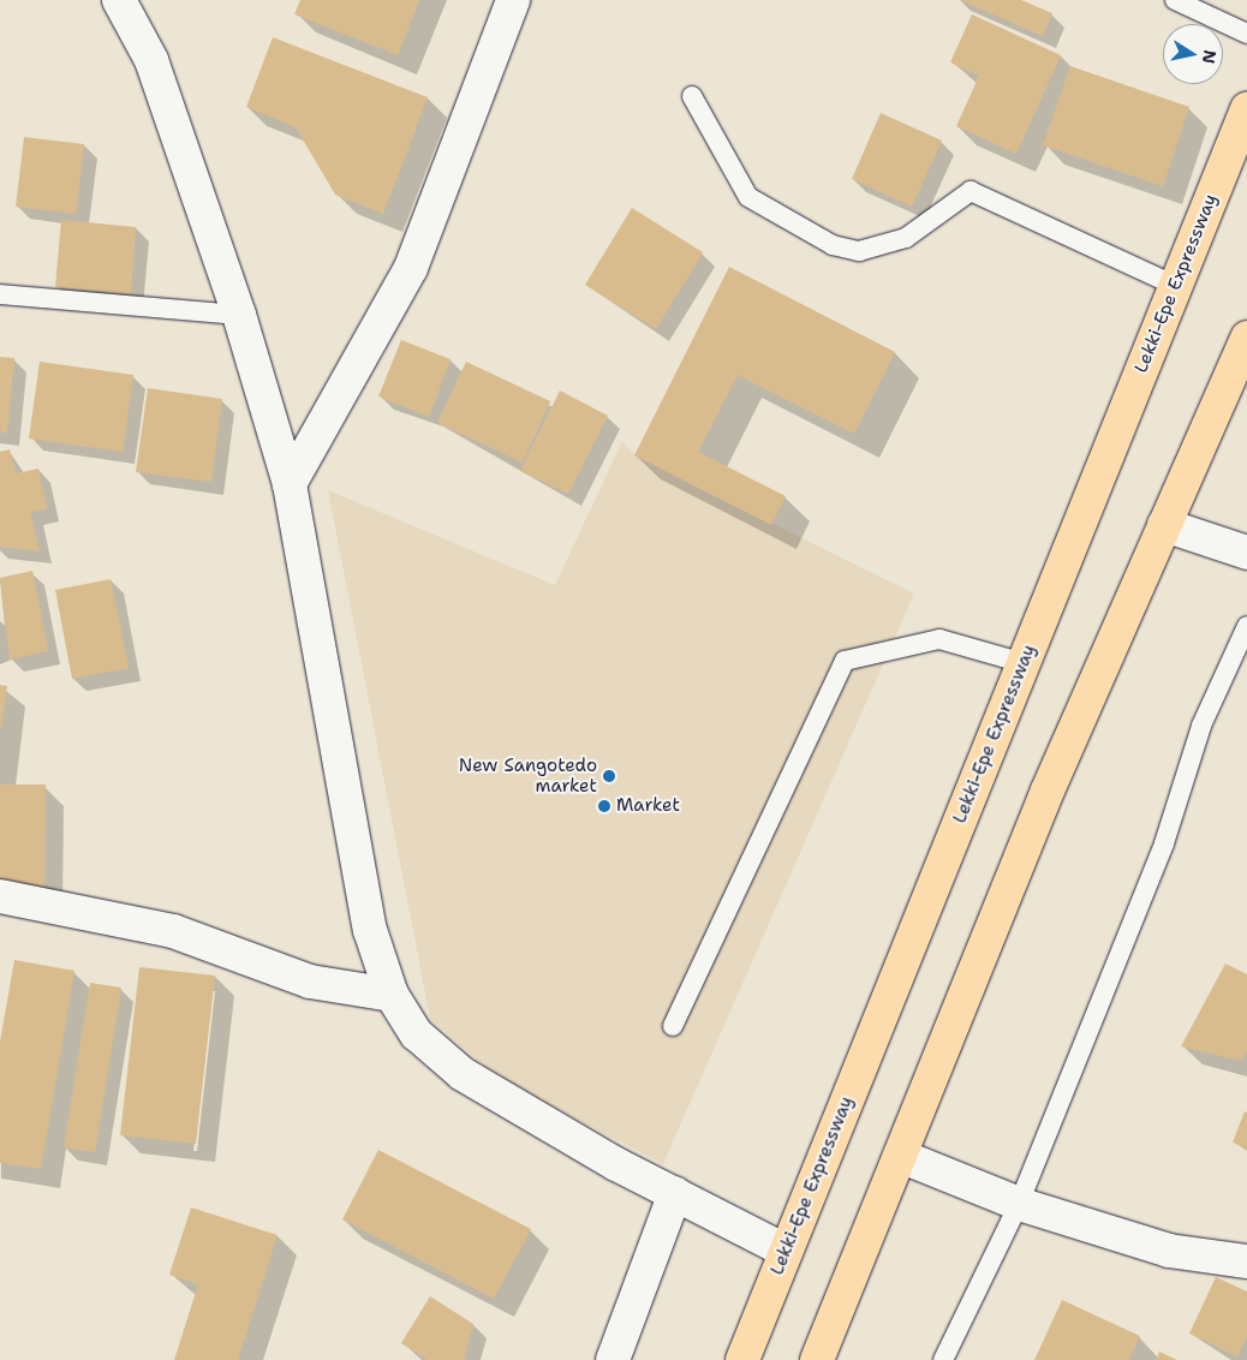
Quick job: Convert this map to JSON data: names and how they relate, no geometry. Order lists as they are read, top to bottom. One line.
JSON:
{"streets":{"highway":["Lekki-Epe Expressway"]},"places":["New Sangotedo market","Market"],"north":"right"}
